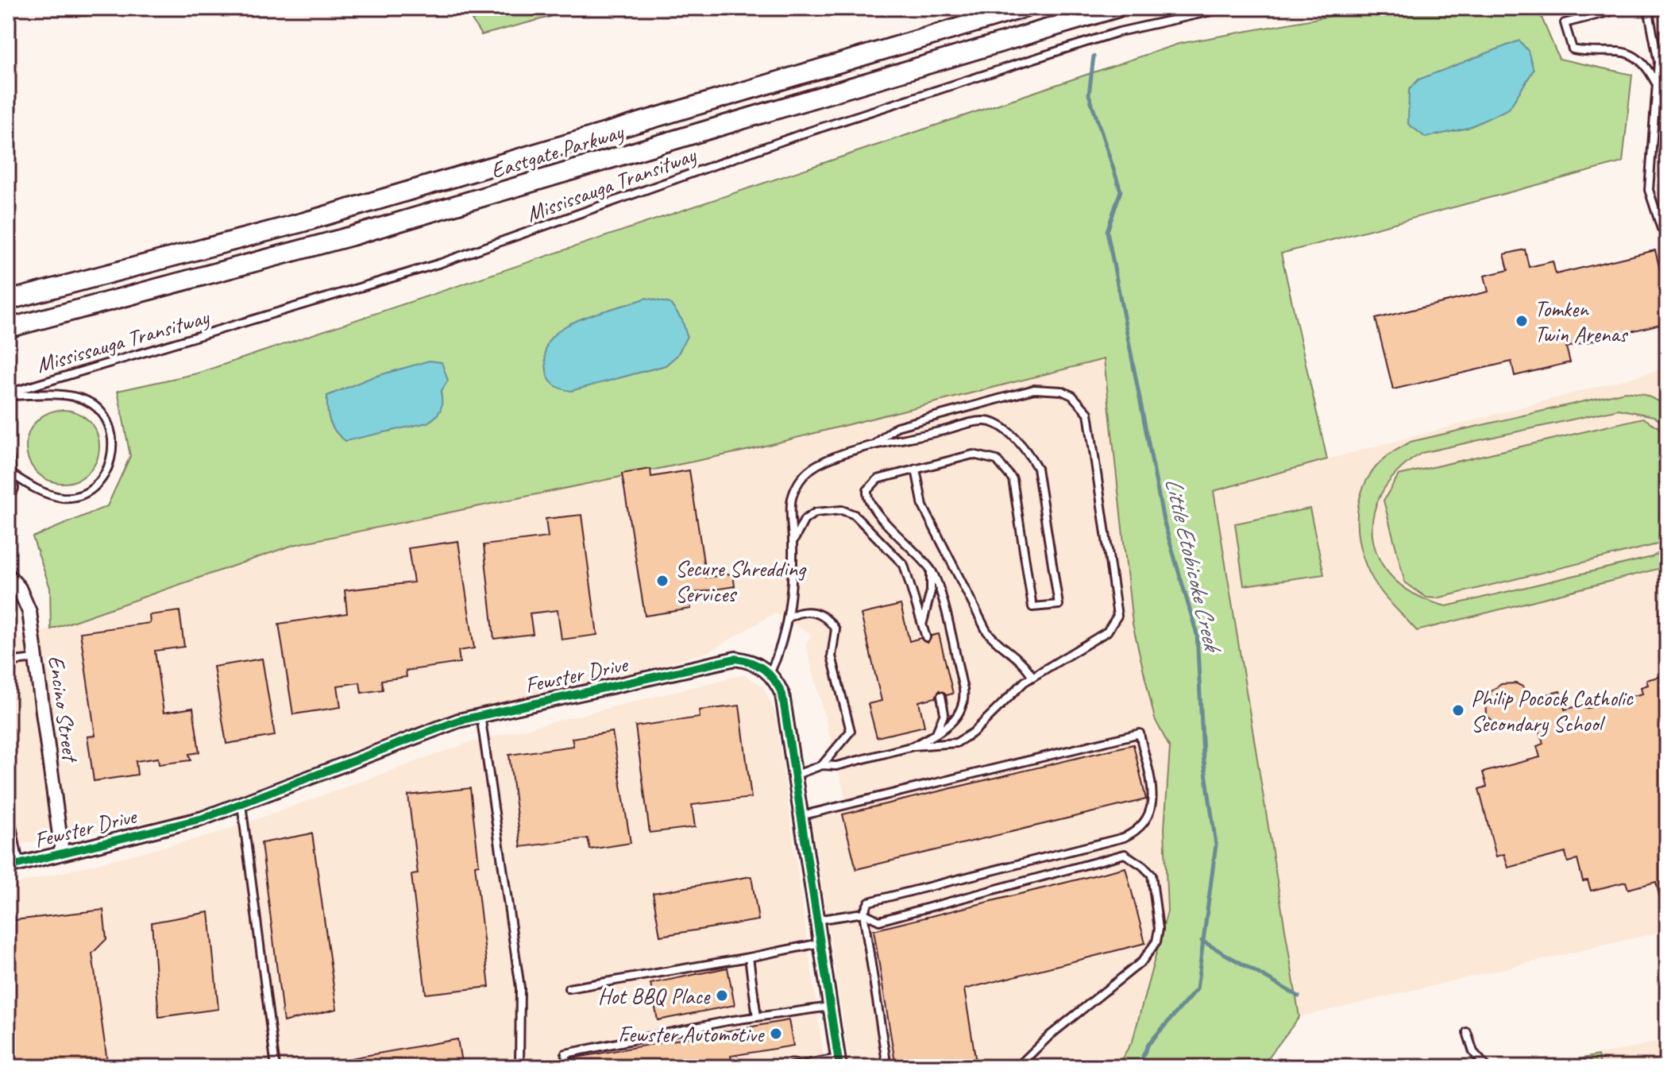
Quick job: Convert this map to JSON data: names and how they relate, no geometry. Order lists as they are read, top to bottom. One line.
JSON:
{"streets":{"main road":["Eastgate Parkway"],"street":["Fewster Drive","Encino Street"],"lane":["Mississauga Transitway"]},"crossings":[["Fewster Drive","Encino Street"]],"water":["Little Etobicoke Creek"],"places":["Tomken Twin Arenas","Secure Shredding Services","Philip Pocock Catholic Secondary School","Hot BBQ Place","Fewster Automotive"]}
